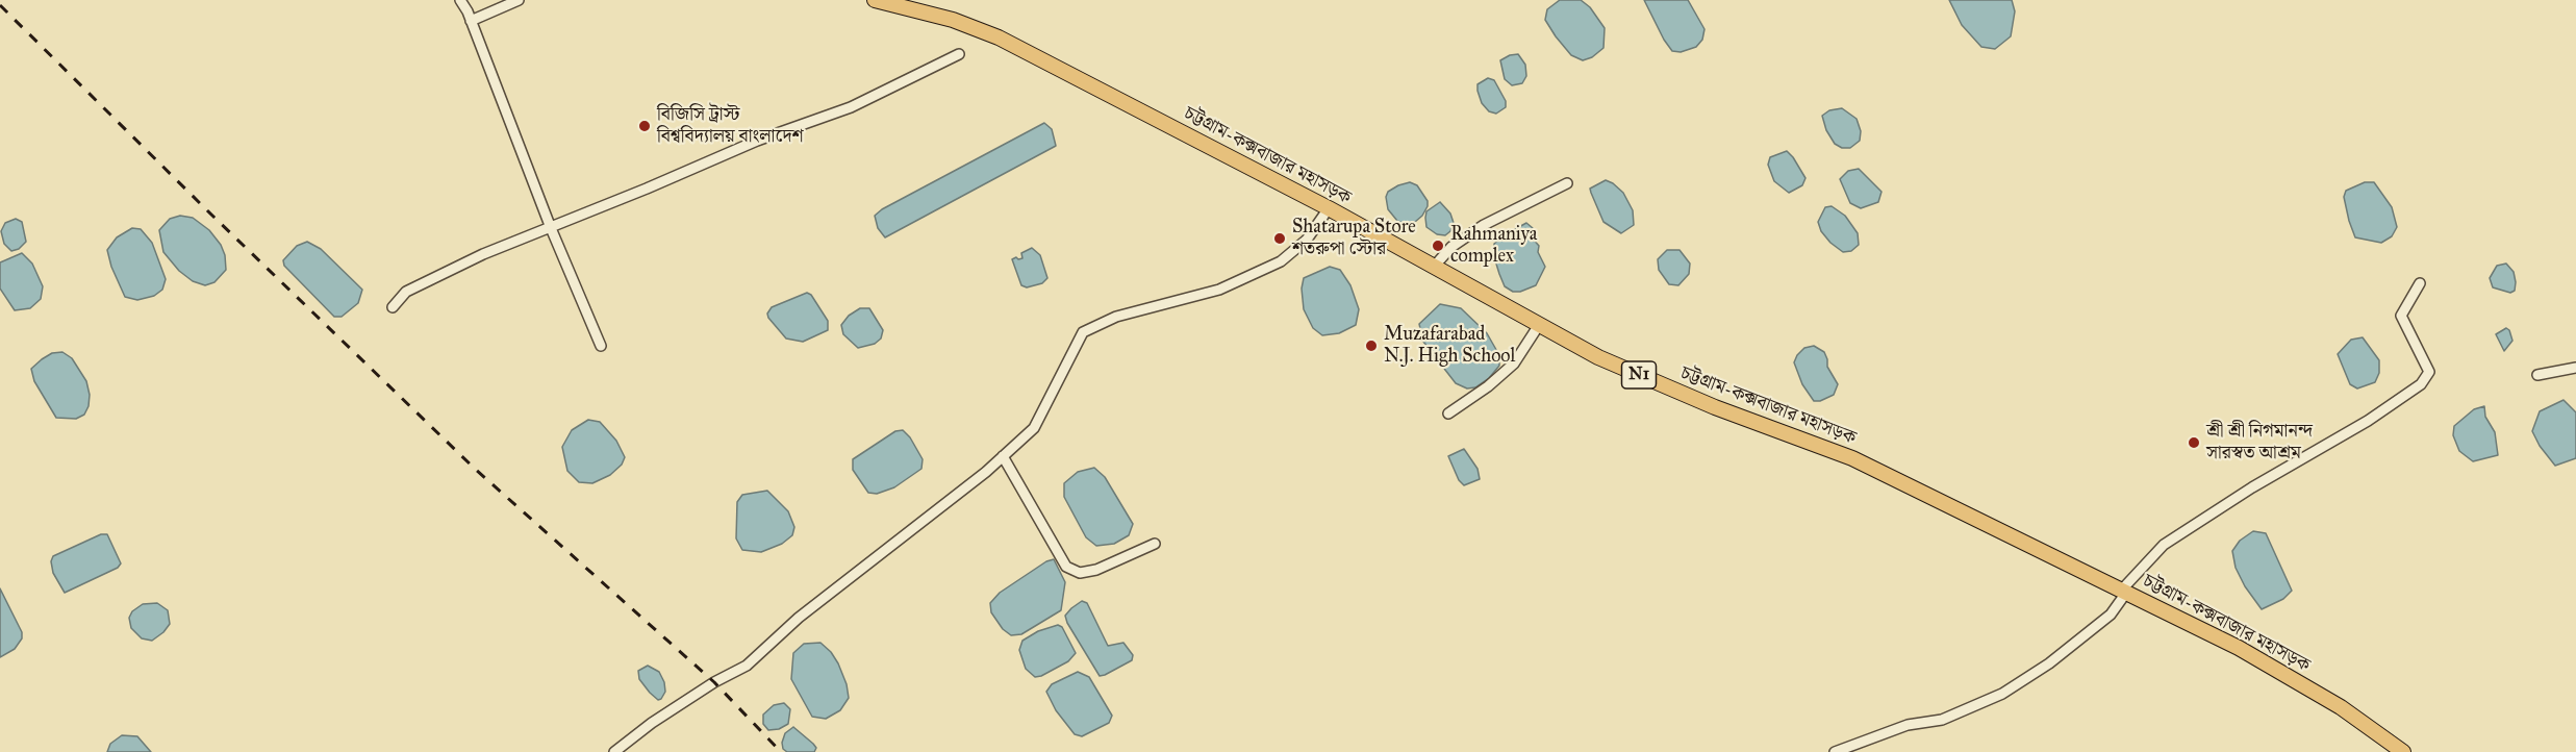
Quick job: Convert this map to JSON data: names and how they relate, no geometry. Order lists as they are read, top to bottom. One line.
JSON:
{"streets":{"highway":["চট্টগ্রাম-কক্সবাজার মহাসড়ক","N1"]},"places":["বিজিসি ট্রাস্ট বিশ্ববিদ্যালয় বাংলাদেশ","Shatarupa Store শতরুপা স্টোর","Rahmaniya complex","Muzafarabad N.J. High School","শ্রী শ্রী নিগমানন্দ সারস্বত আশ্রম"]}
